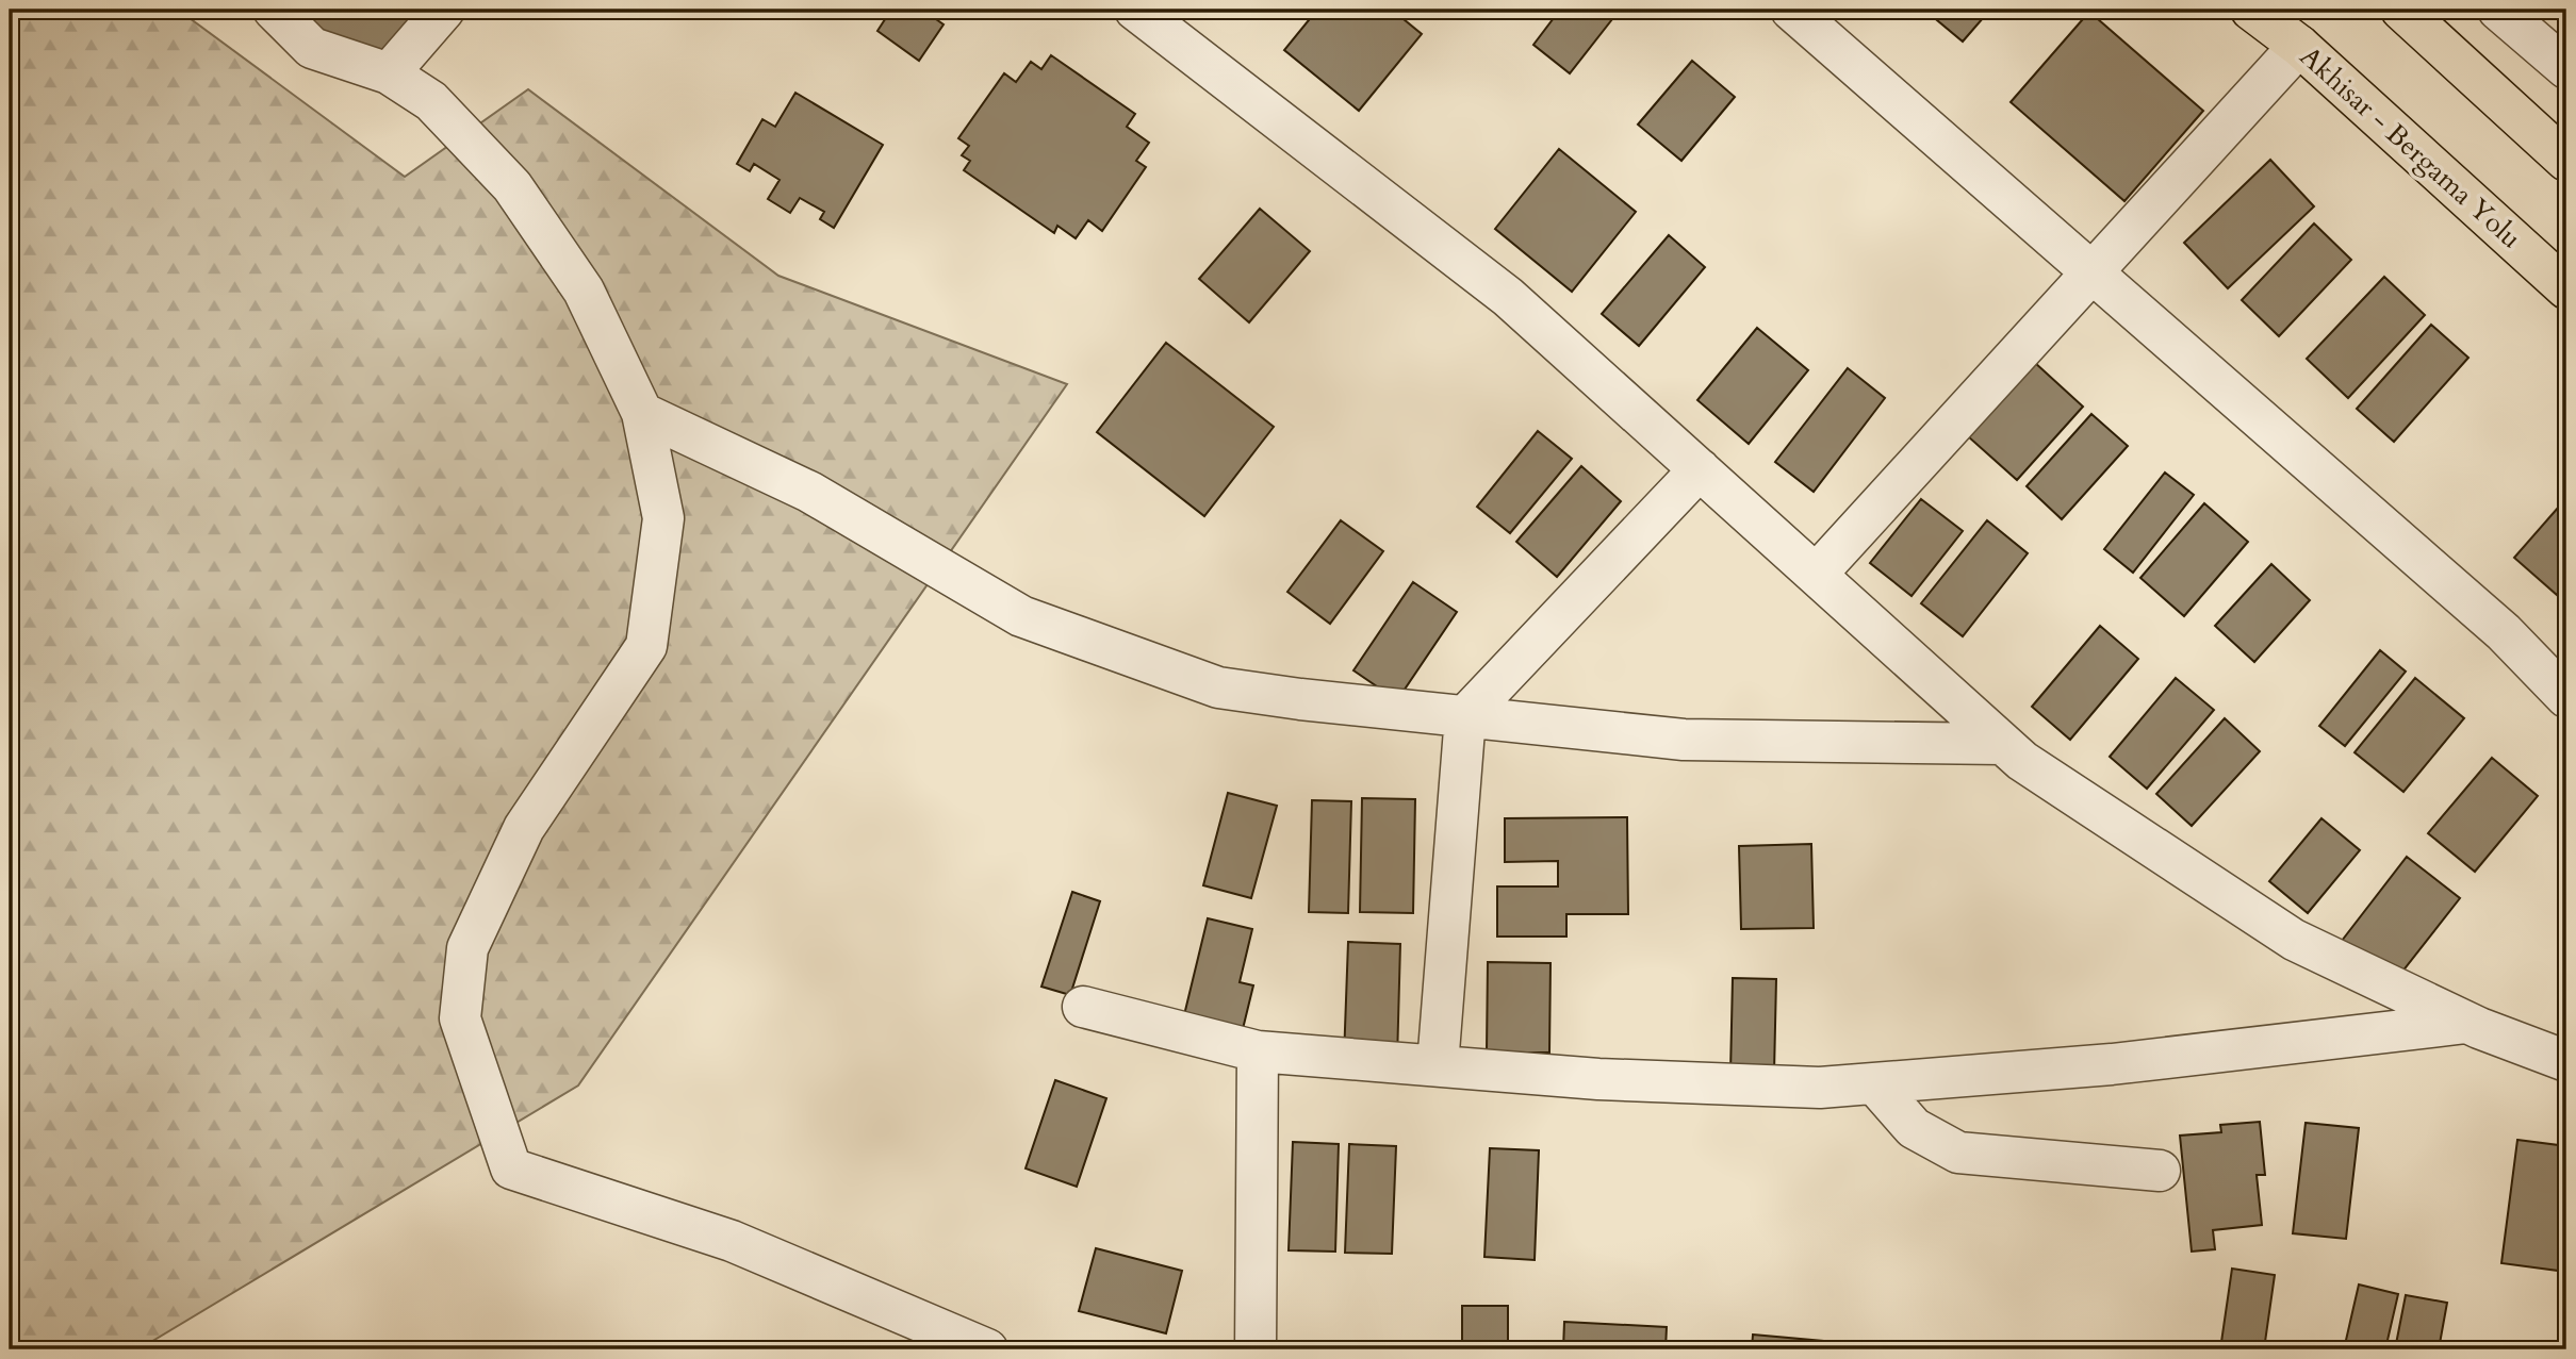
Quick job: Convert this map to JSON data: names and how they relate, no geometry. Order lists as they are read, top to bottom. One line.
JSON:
{"streets":{"main road":["Akhisar - Bergama Yolu"]}}
